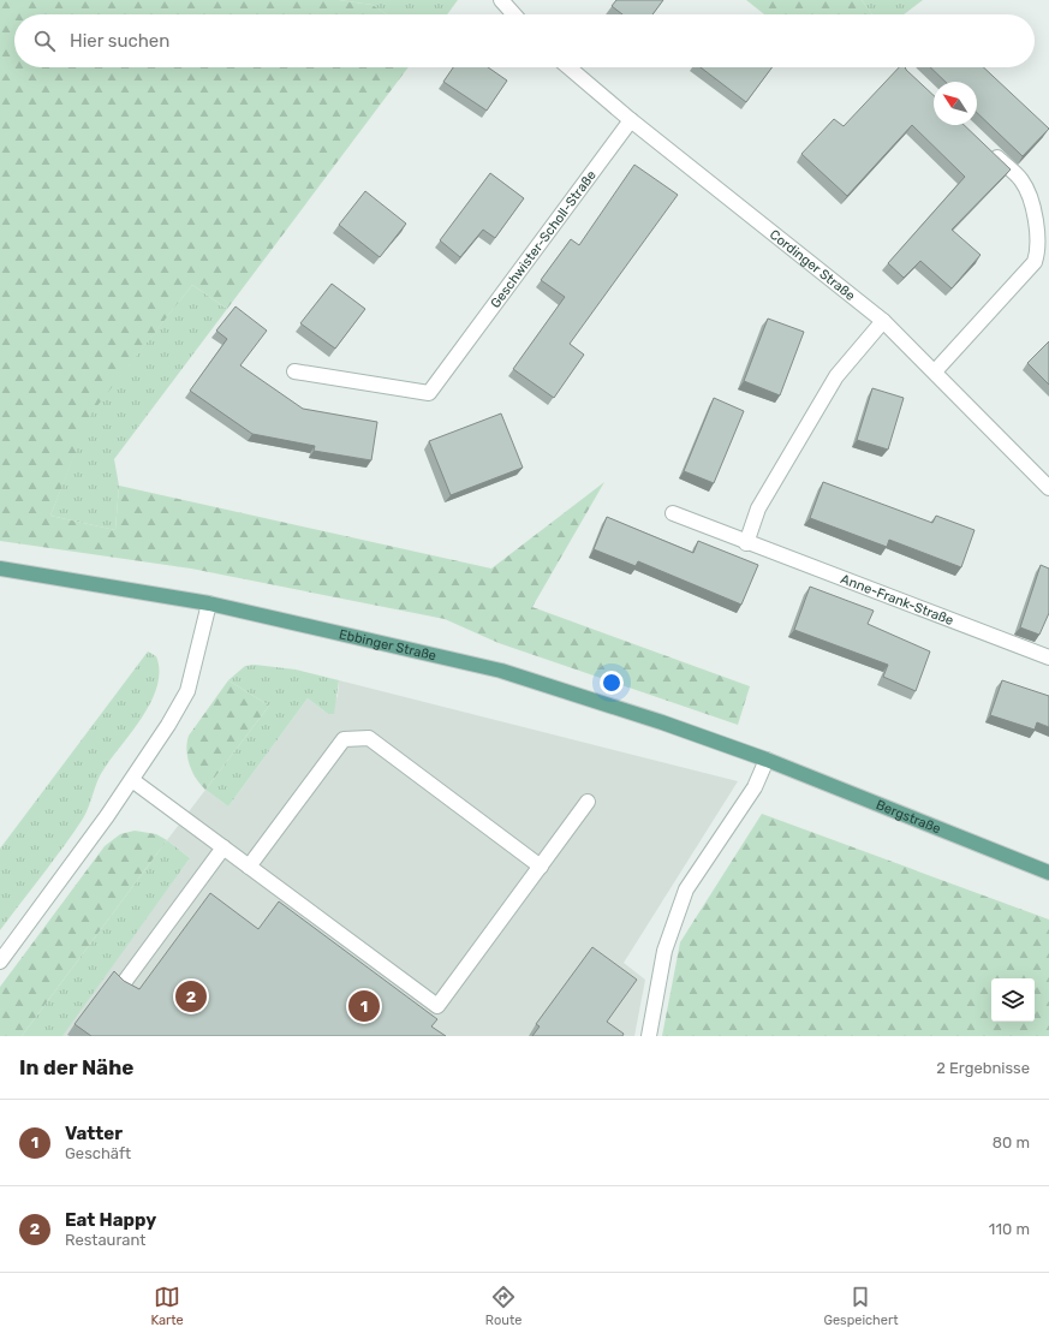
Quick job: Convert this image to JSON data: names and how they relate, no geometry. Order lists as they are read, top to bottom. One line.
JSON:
{"streets":{"main road":["Ebbinger Straße","Bergstraße"],"street":["Geschwister-Scholl-Straße","Cordinger Straße","Anne-Frank-Straße"]},"crossings":[["Geschwister-Scholl-Straße","Cordinger Straße"],["Ebbinger Straße","Bergstraße"]],"north":"top left","page":{"search":"Hier suchen","pins":["2","1"],"heading":["In der Nähe","2 Ergebnisse"],"list":[{"mark":"1","name":"Vatter","note":"Geschäft","value":"80 m"},{"mark":"2","name":"Eat Happy","note":"Restaurant","value":"110 m"}],"nav":["Karte","Route","Gespeichert"]}}
